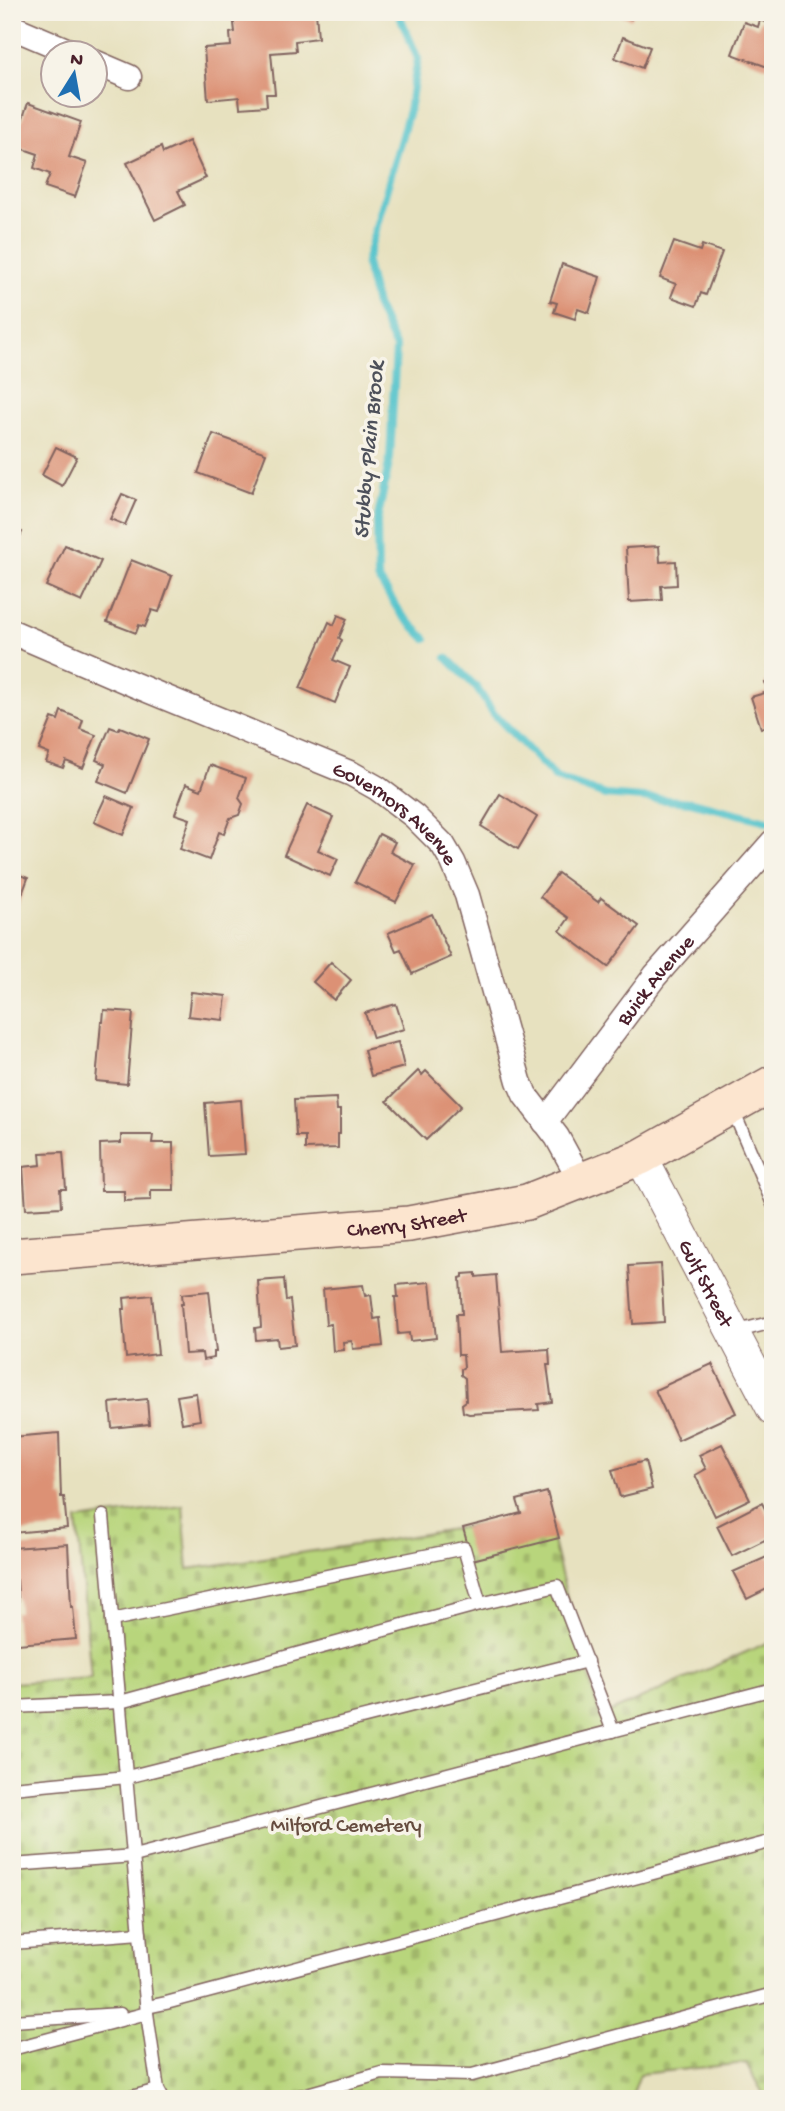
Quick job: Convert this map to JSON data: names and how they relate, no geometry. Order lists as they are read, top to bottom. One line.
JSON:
{"streets":{"main road":["Cherry Street"],"street":["Governors Avenue","Buick Avenue","Gulf Street"]},"crossings":[["Governors Avenue","Buick Avenue"],["Governors Avenue","Cherry Street"],["Cherry Street","Gulf Street"]],"water":["Stubby Plain Brook"],"parks":["Milford Cemetery"],"north":"top"}
